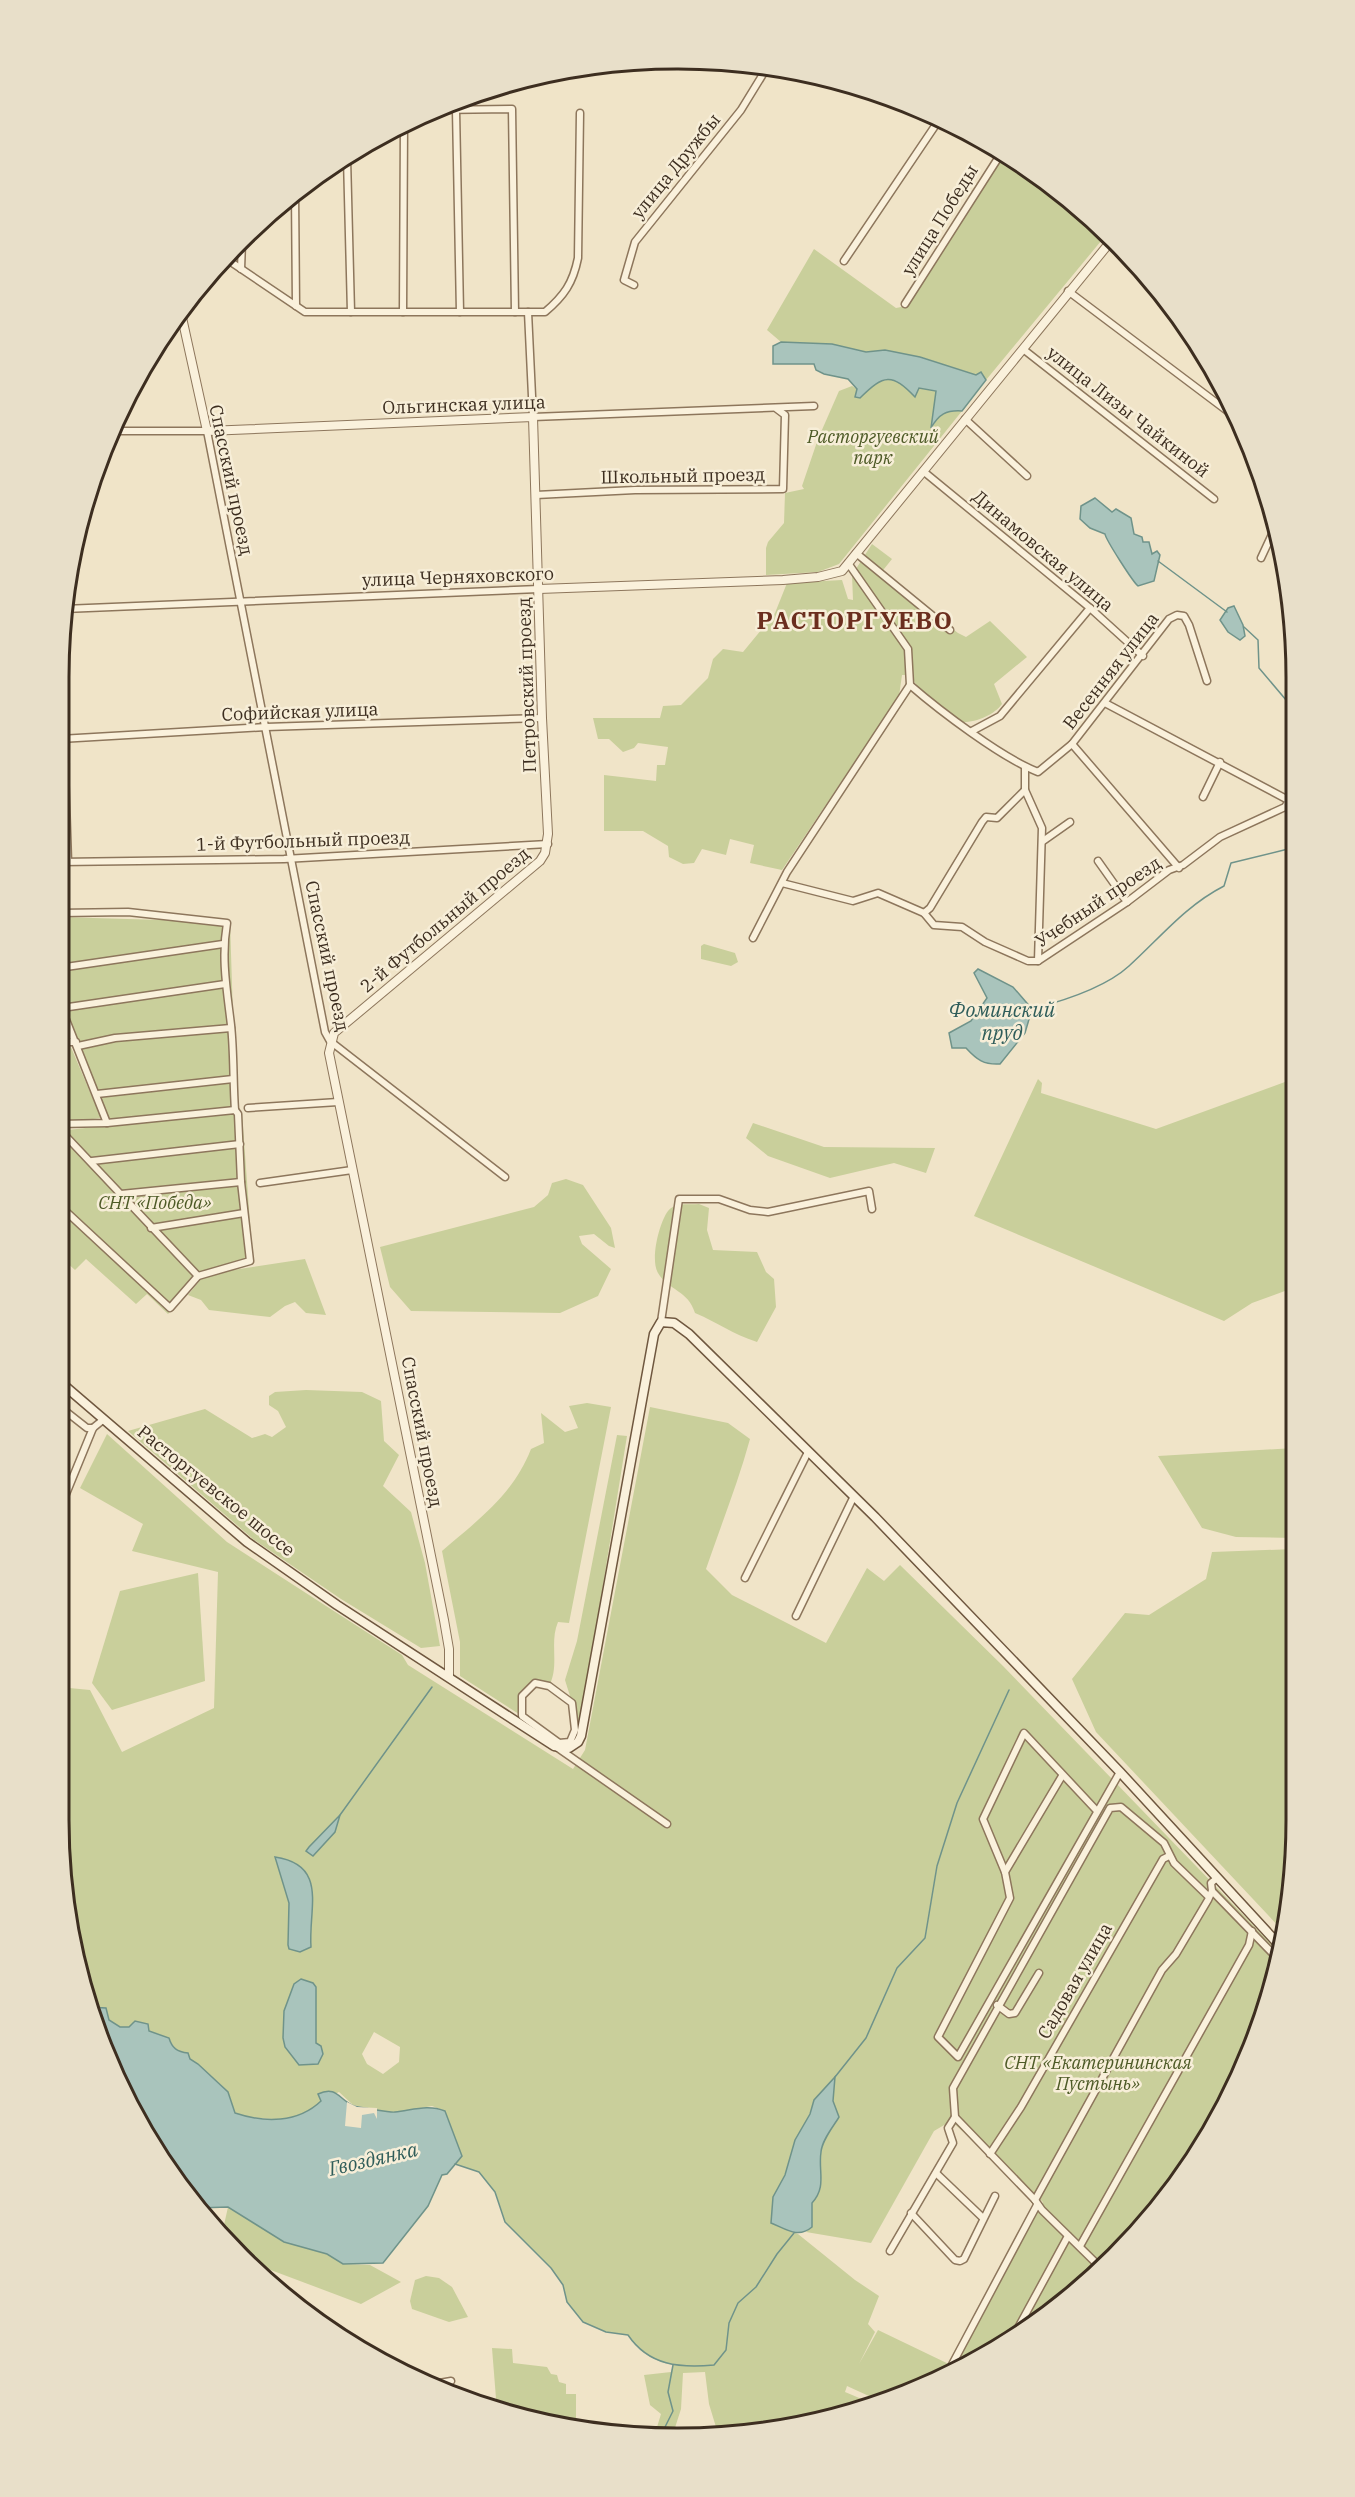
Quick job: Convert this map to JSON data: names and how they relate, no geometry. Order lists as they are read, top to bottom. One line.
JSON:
{"streets":{"main road":["Расторгуевское шоссе"],"street":["улица Дружбы","улица Победы","Ольгинская улица","улица Лизы Чайкиной","Школьный проезд","Спасский проезд","Динамовская улица","улица Черняховского","Весенняя улица","Петровский проезд","Софийская улица","1-й Футбольный проезд","Учебный проезд","2-й Футбольный проезд","Садовая улица"]},"crossings":[["Ольгинская улица","Школьный проезд"],["Ольгинская улица","Спасский проезд"],["Ольгинская улица","Петровский проезд"],["Школьный проезд","Петровский проезд"],["Спасский проезд","улица Черняховского"],["Спасский проезд","Софийская улица"],["Спасский проезд","1-й Футбольный проезд"],["Спасский проезд","2-й Футбольный проезд"],["Спасский проезд","Расторгуевское шоссе"],["Динамовская улица","Весенняя улица"],["улица Черняховского","Петровский проезд"],["Петровский проезд","Софийская улица"],["Петровский проезд","1-й Футбольный проезд"],["Петровский проезд","2-й Футбольный проезд"],["1-й Футбольный проезд","2-й Футбольный проезд"]],"districts":["РАСТОРГУЕВО"],"water":["Фоминский пруд","Гвоздянка"],"parks":["Расторгуевский парк","СНТ «Победа»","СНТ «Екатерининская Пустынь»"]}
